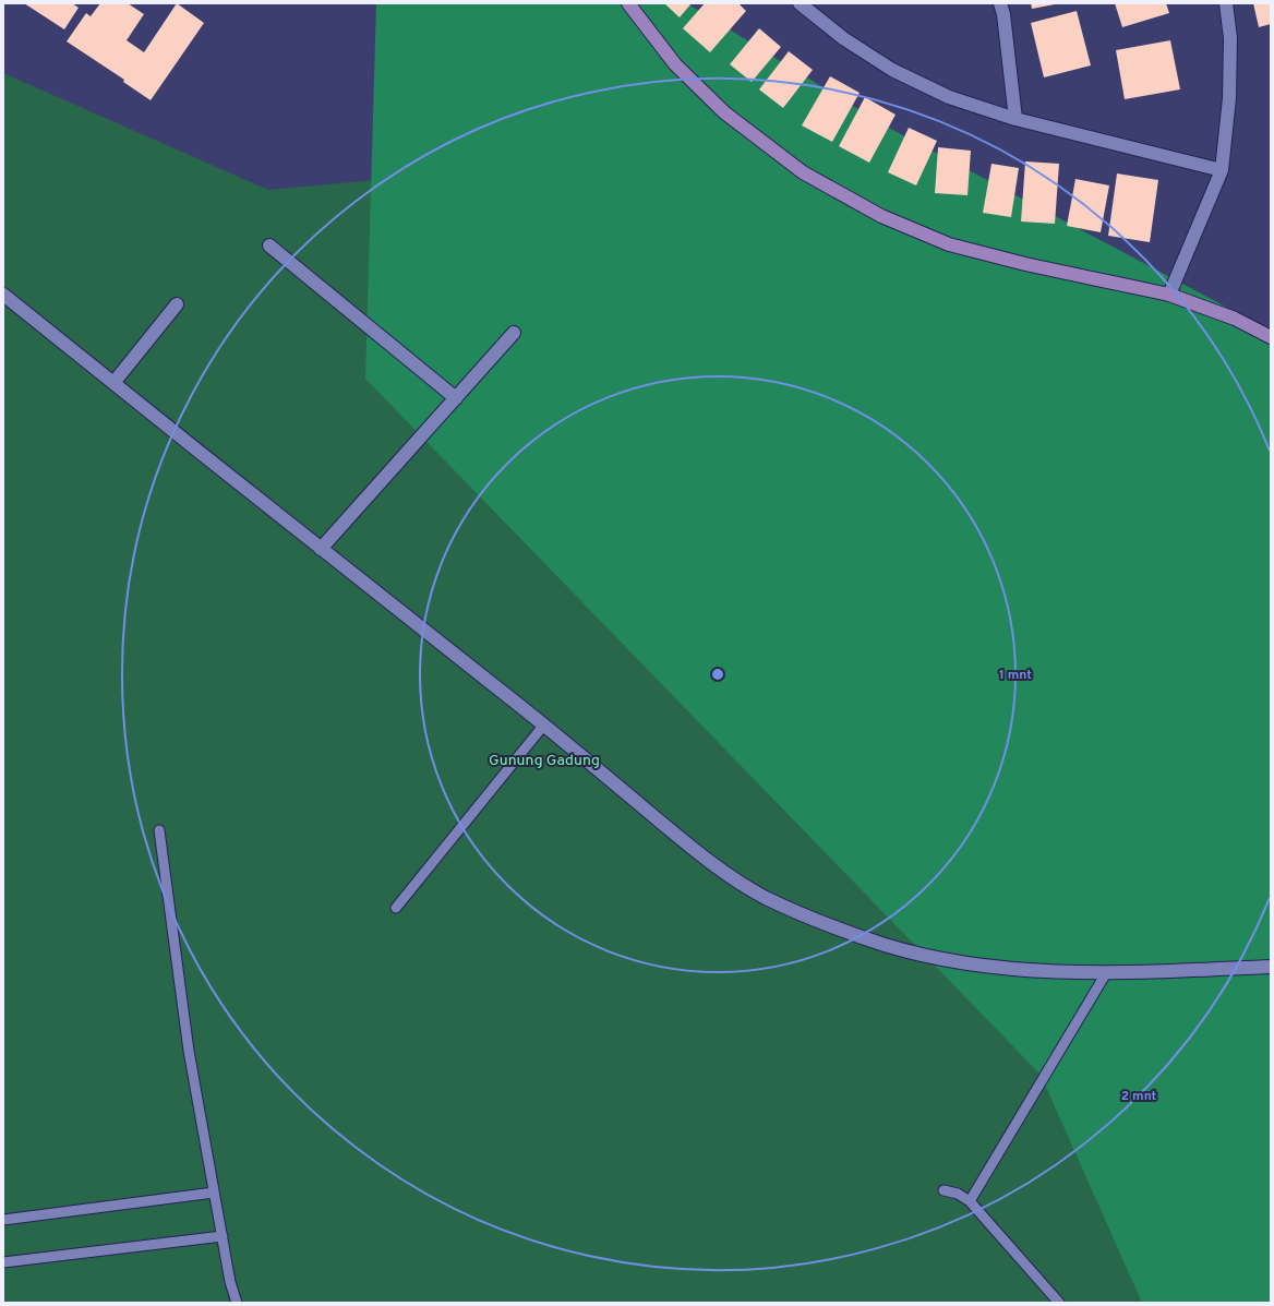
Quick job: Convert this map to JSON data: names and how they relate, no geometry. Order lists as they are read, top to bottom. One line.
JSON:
{"parks":["Gunung Gadung"],"rings":["1 mnt","2 mnt"]}
